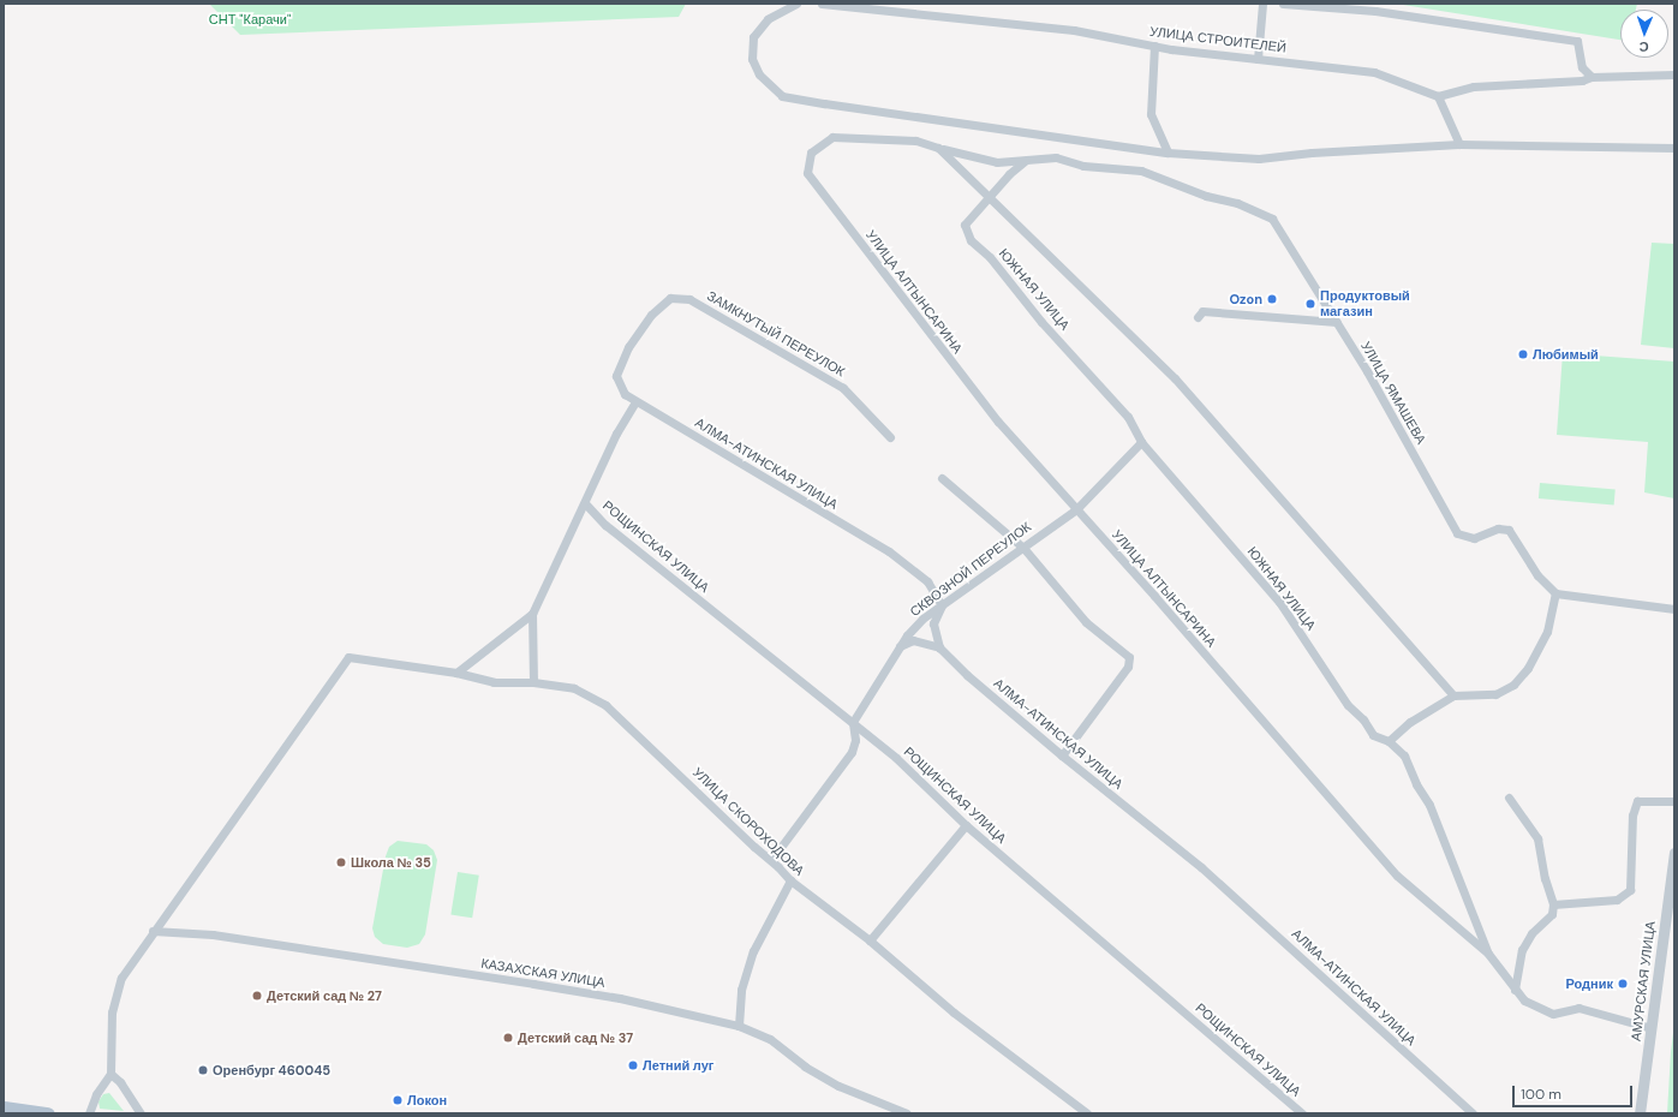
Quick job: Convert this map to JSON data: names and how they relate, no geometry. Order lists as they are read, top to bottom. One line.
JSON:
{"streets":{"street":["УЛИЦА СТРОИТЕЛЕЙ","ЮЖНАЯ УЛИЦА","УЛИЦА АЛТЫНСАРИНА","ЗАМКНУТЫЙ ПЕРЕУЛОК","УЛИЦА ЯМАШЕВА","АЛМА-АТИНСКАЯ УЛИЦА","РОЩИНСКАЯ УЛИЦА","СКВОЗНОЙ ПЕРЕУЛОК","УЛИЦА СКОРОХОДОВА","КАЗАХСКАЯ УЛИЦА","АМУРСКАЯ УЛИЦА"]},"crossings":[["ЮЖНАЯ УЛИЦА","УЛИЦА АЛТЫНСАРИНА"],["ЮЖНАЯ УЛИЦА","СКВОЗНОЙ ПЕРЕУЛОК"],["УЛИЦА АЛТЫНСАРИНА","УЛИЦА ЯМАШЕВА"],["УЛИЦА АЛТЫНСАРИНА","СКВОЗНОЙ ПЕРЕУЛОК"],["УЛИЦА АЛТЫНСАРИНА","АМУРСКАЯ УЛИЦА"],["ЗАМКНУТЫЙ ПЕРЕУЛОК","АЛМА-АТИНСКАЯ УЛИЦА"],["АЛМА-АТИНСКАЯ УЛИЦА","СКВОЗНОЙ ПЕРЕУЛОК"],["РОЩИНСКАЯ УЛИЦА","СКВОЗНОЙ ПЕРЕУЛОК"],["УЛИЦА СКОРОХОДОВА","КАЗАХСКАЯ УЛИЦА"]],"parks":["СНТ \"Карачи\""],"places":["Ozon","Продуктовый магазин","Любимый","Школа № 35","Родник","Детский сад № 27","Детский сад № 37","Летний луг","Оренбург 460045","Локон"],"scale_bar":"100 m","north":"bottom"}
